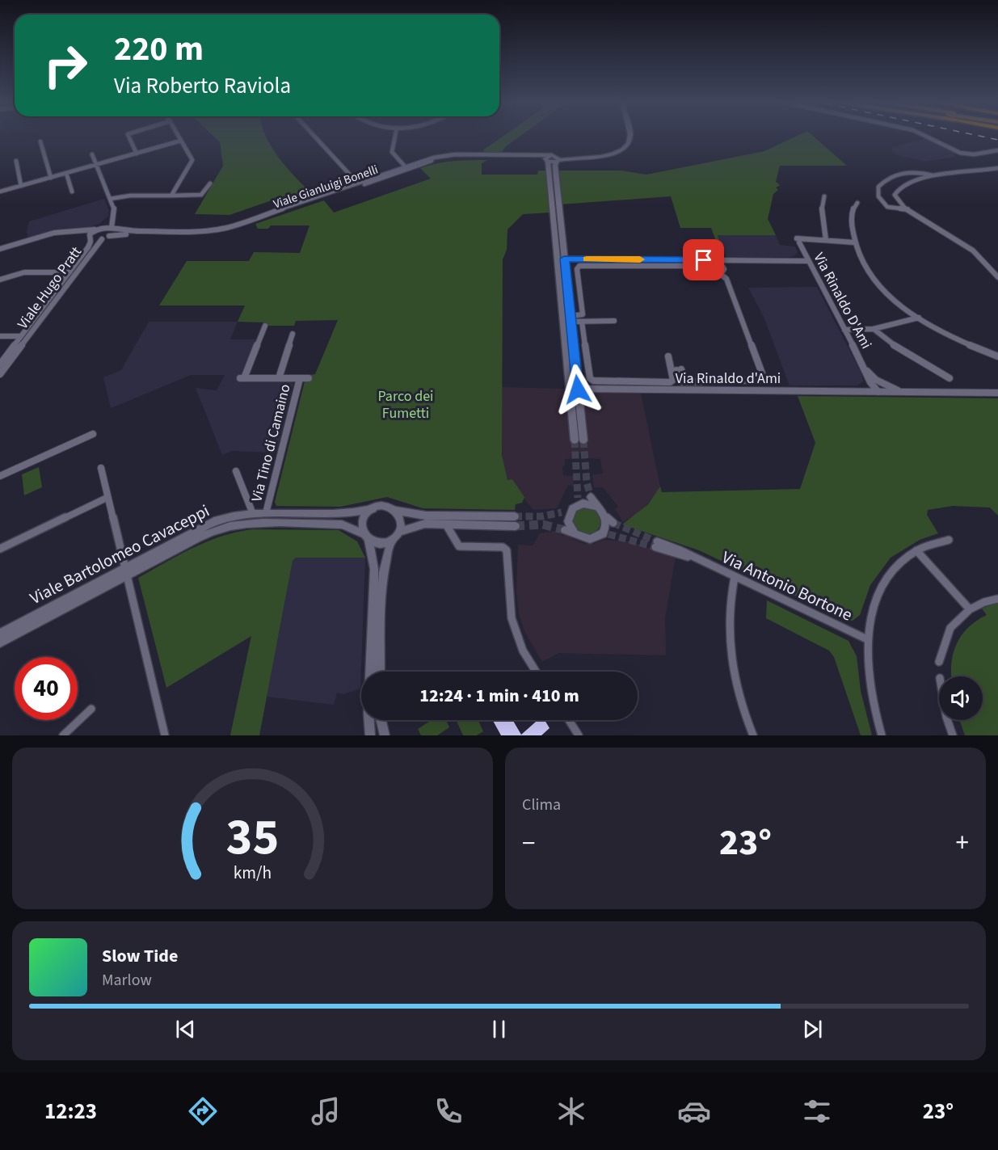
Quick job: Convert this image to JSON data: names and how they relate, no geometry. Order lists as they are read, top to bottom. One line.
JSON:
{"streets":{"street":["Viale Gianluigi Bonelli","Viale Hugo Pratt","Via Rinaldo D'Ami","Via Rinaldo d'Ami","Via Tino di Camaino","Viale Bartolomeo Cavaceppi","Via Antonio Bortone"]},"crossings":[["Viale Gianluigi Bonelli","Viale Hugo Pratt"],["Via Rinaldo D'Ami","Via Rinaldo d'Ami"],["Via Tino di Camaino","Viale Bartolomeo Cavaceppi"]],"parks":["Parco dei Fumetti"],"page":{"turn":["220 m","Via Roberto Raviola"],"limit":"40","trip":"12:24 · 1 min · 410 m","tile":"Clima","heat":["−","23°","+"],"song":["Slow Tide","Marlow"],"tabs":["12:23","23°"],"gauge":["35","km/h"]}}
